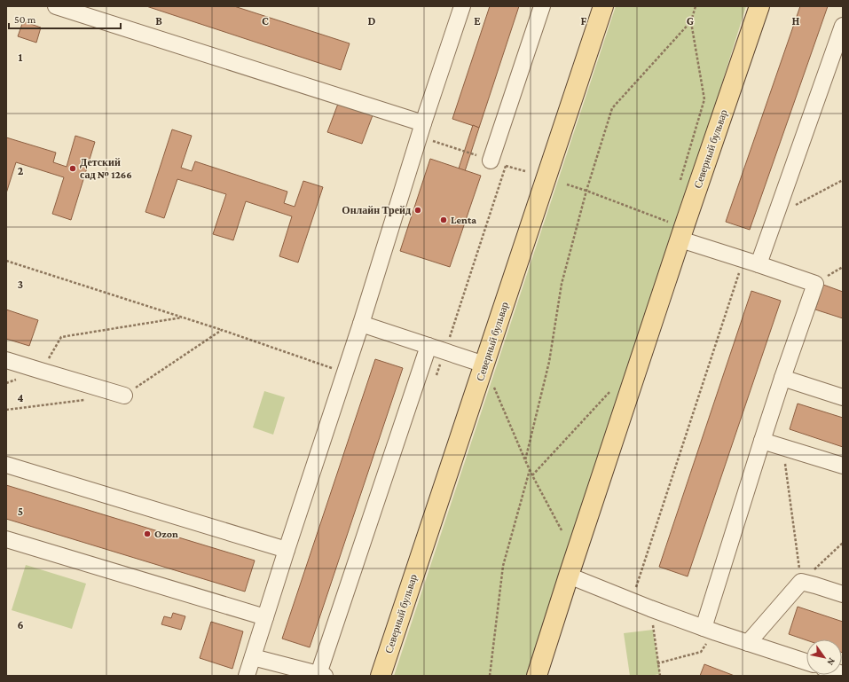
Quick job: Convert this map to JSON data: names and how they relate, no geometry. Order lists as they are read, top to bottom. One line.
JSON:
{"streets":{"main road":["Северный бульвар"]},"places":["Детский сад № 1266","Онлайн Трейд","Lenta","Ozon"],"scale_bar":"50 m","north":"bottom right","grid":{"columns":["B","C","D","E","F","G","H"],"rows":["1","2","3","4","5","6"]}}
